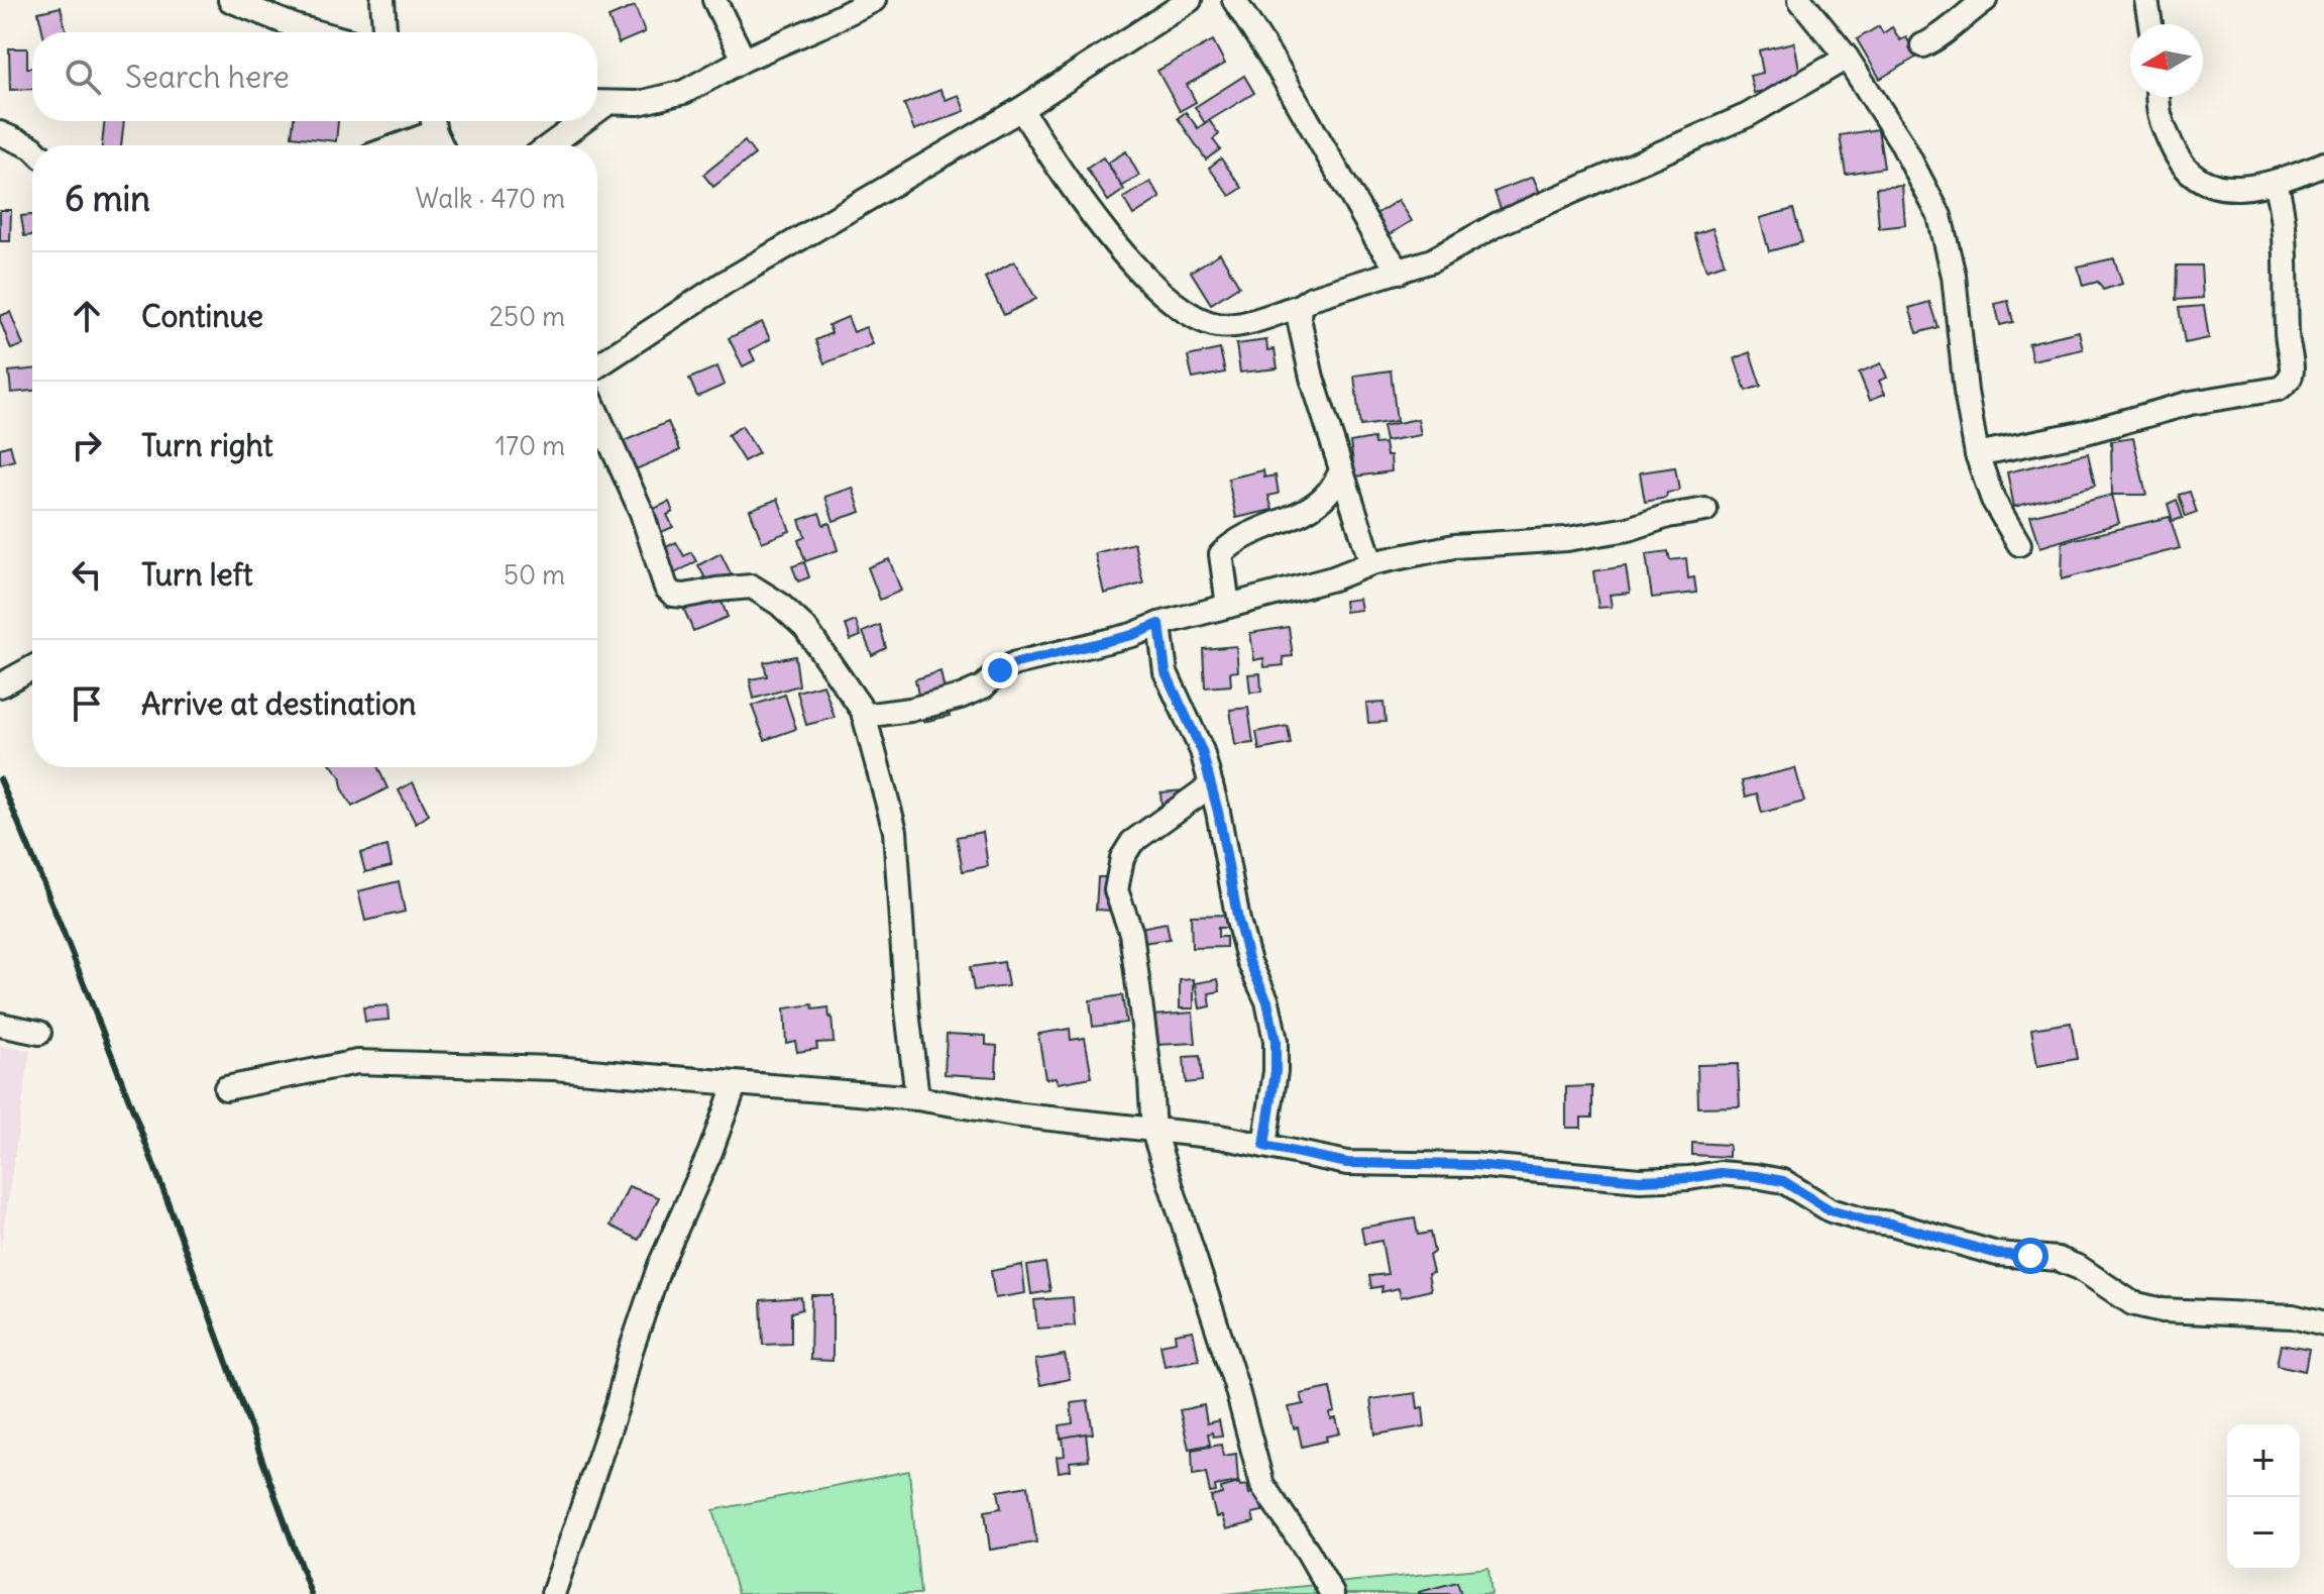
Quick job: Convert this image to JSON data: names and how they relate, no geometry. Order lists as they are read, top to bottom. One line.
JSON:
{"north":"left","page":{"search":"Search here","heading":["6 min","Walk · 470 m"],"list":[["Continue","250 m"],["Turn right","170 m"],["Turn left","50 m"],"Arrive at destination"],"map_buttons":["+","−"]}}
